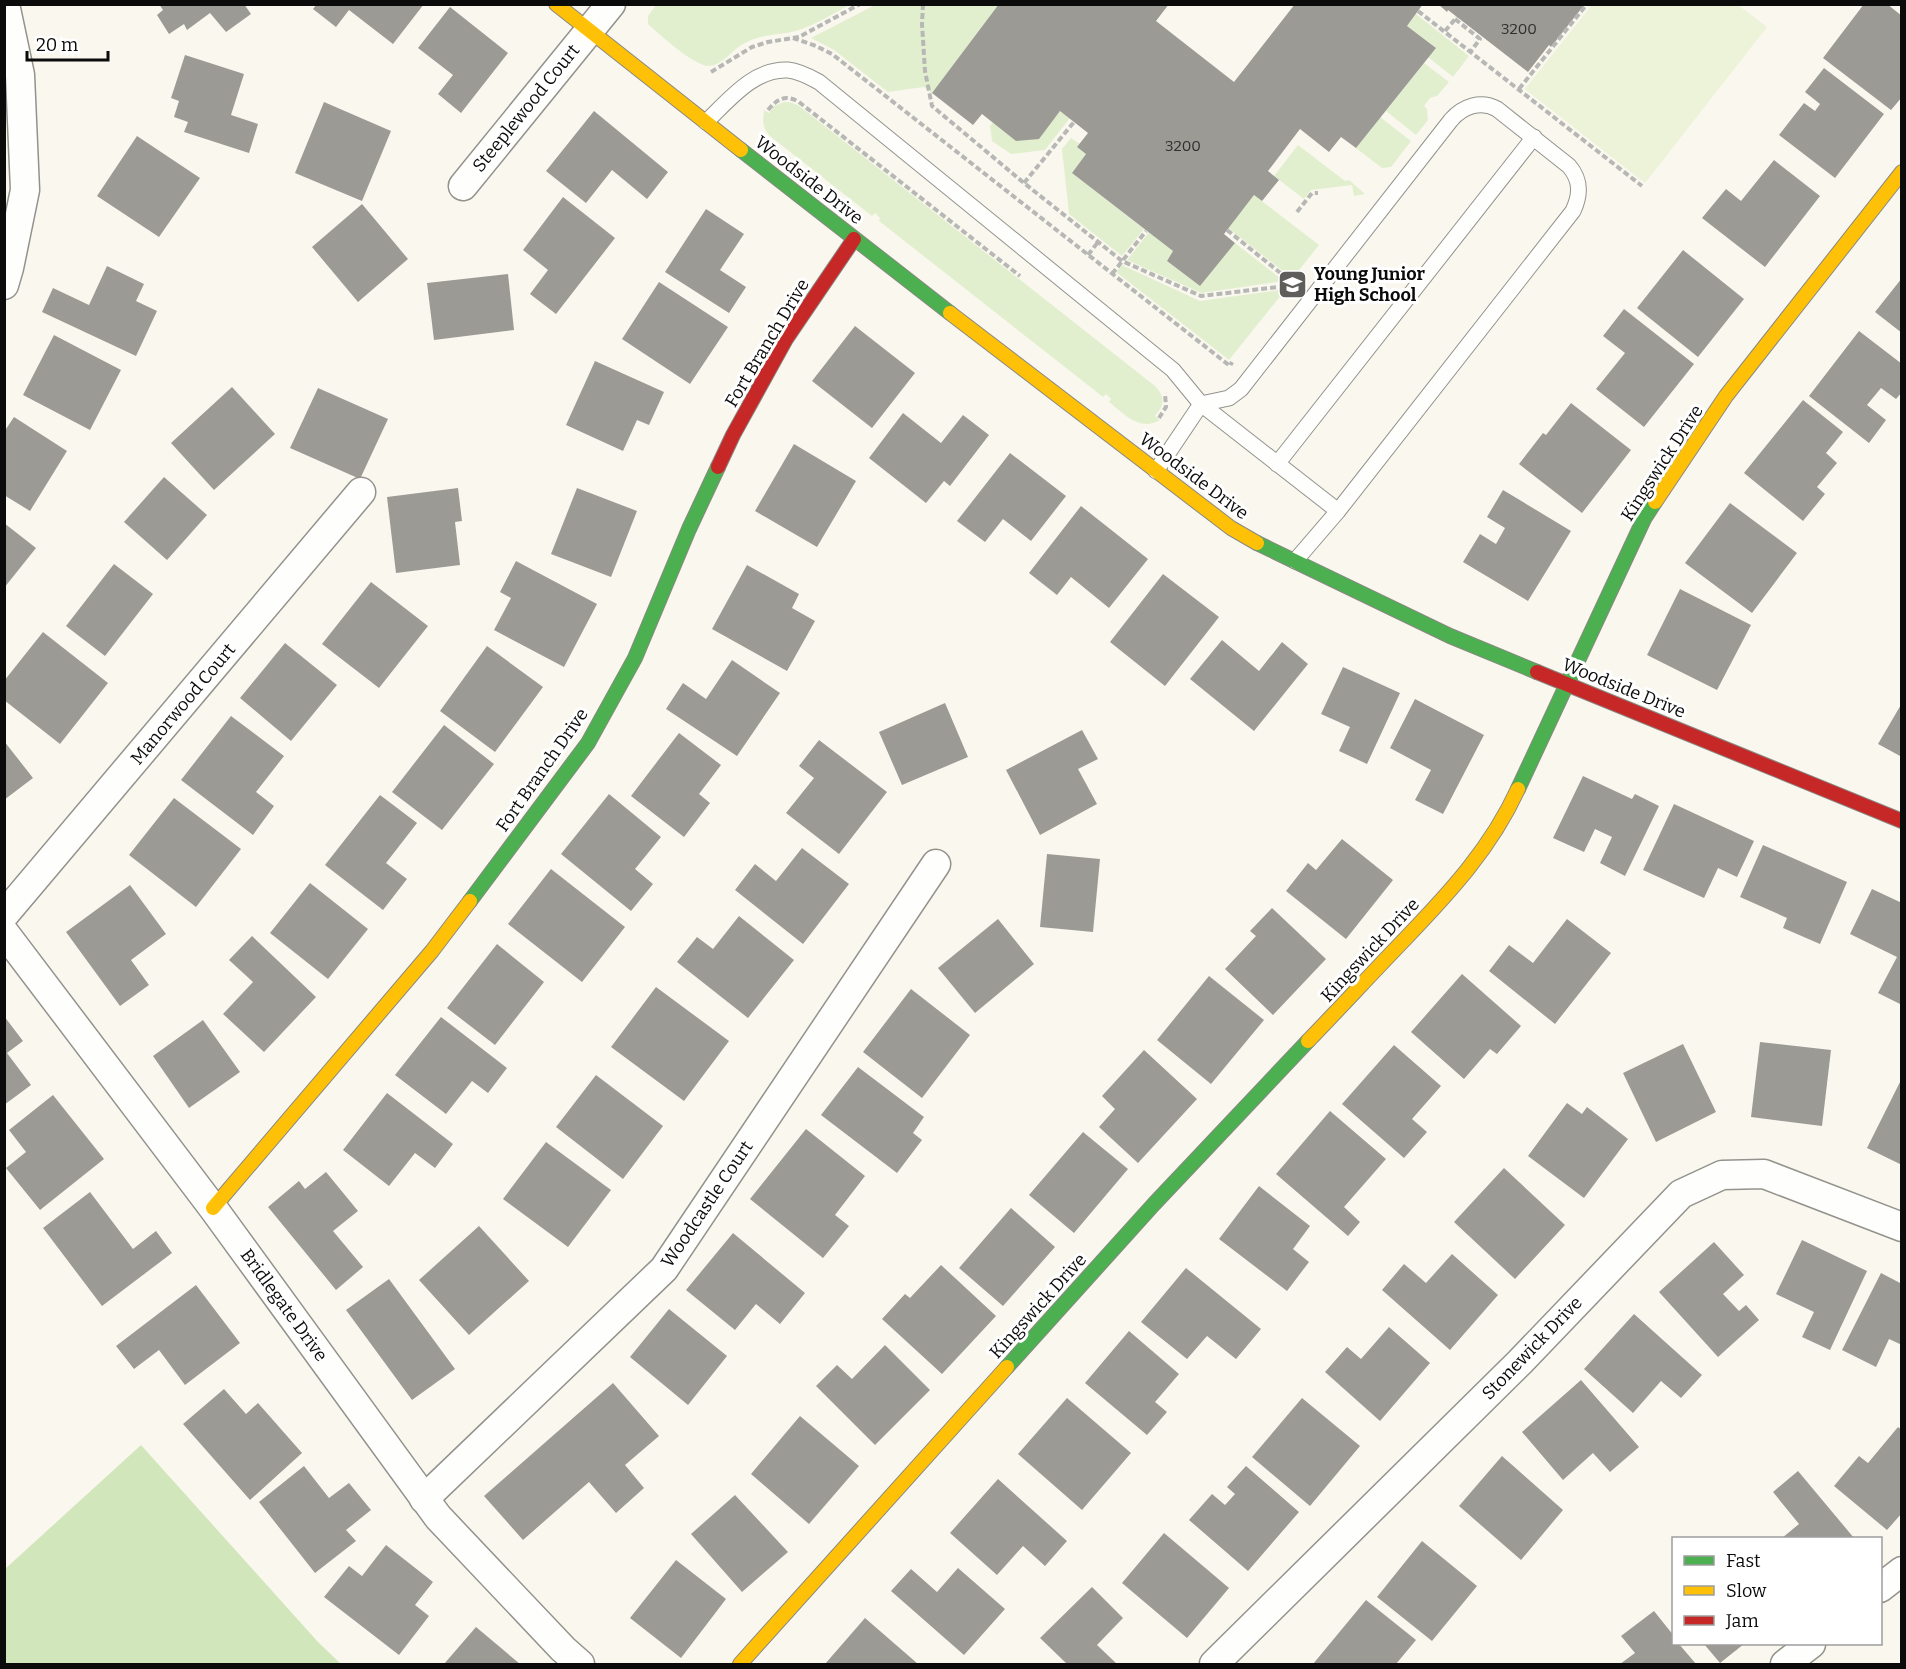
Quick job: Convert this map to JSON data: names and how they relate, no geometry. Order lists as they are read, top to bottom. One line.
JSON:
{"streets":{"street":["Steeplewood Court","Woodside Drive","Fort Branch Drive","Kingswick Drive","Manorwood Court","Woodcastle Court","Bridlegate Drive","Stonewick Drive"]},"crossings":[["Steeplewood Court","Woodside Drive"],["Woodside Drive","Fort Branch Drive"],["Woodside Drive","Kingswick Drive"],["Fort Branch Drive","Bridlegate Drive"],["Woodcastle Court","Bridlegate Drive"]],"places":{"school or university":["Young Junior High School"]},"house_numbers":["3200","3200"],"legend":["Fast","Slow","Jam"],"scale_bar":"20 m"}
